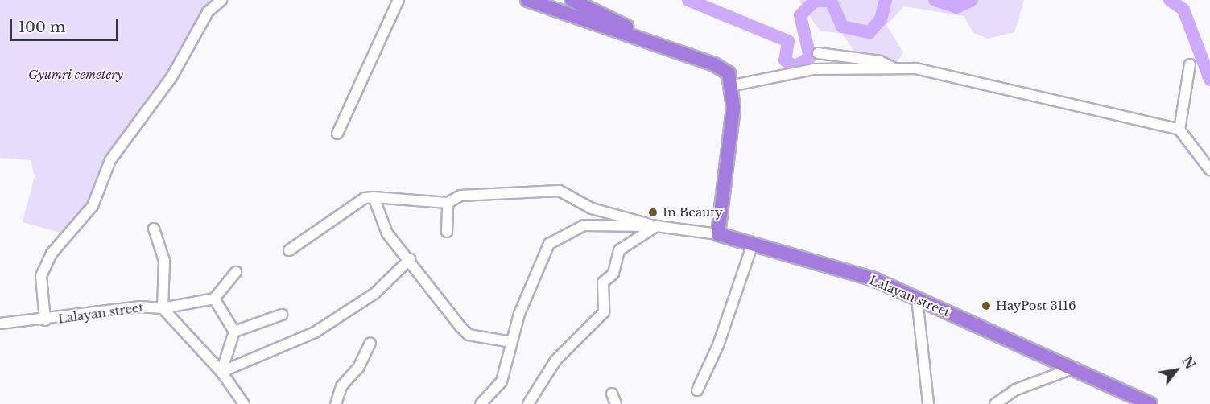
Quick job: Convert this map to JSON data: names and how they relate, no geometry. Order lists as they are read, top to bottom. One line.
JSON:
{"streets":{"highway":["Lalayan street"]},"parks":["Gyumri cemetery"],"places":["In Beauty","HayPost 3116"],"scale_bar":"100 m","north":"top right"}
